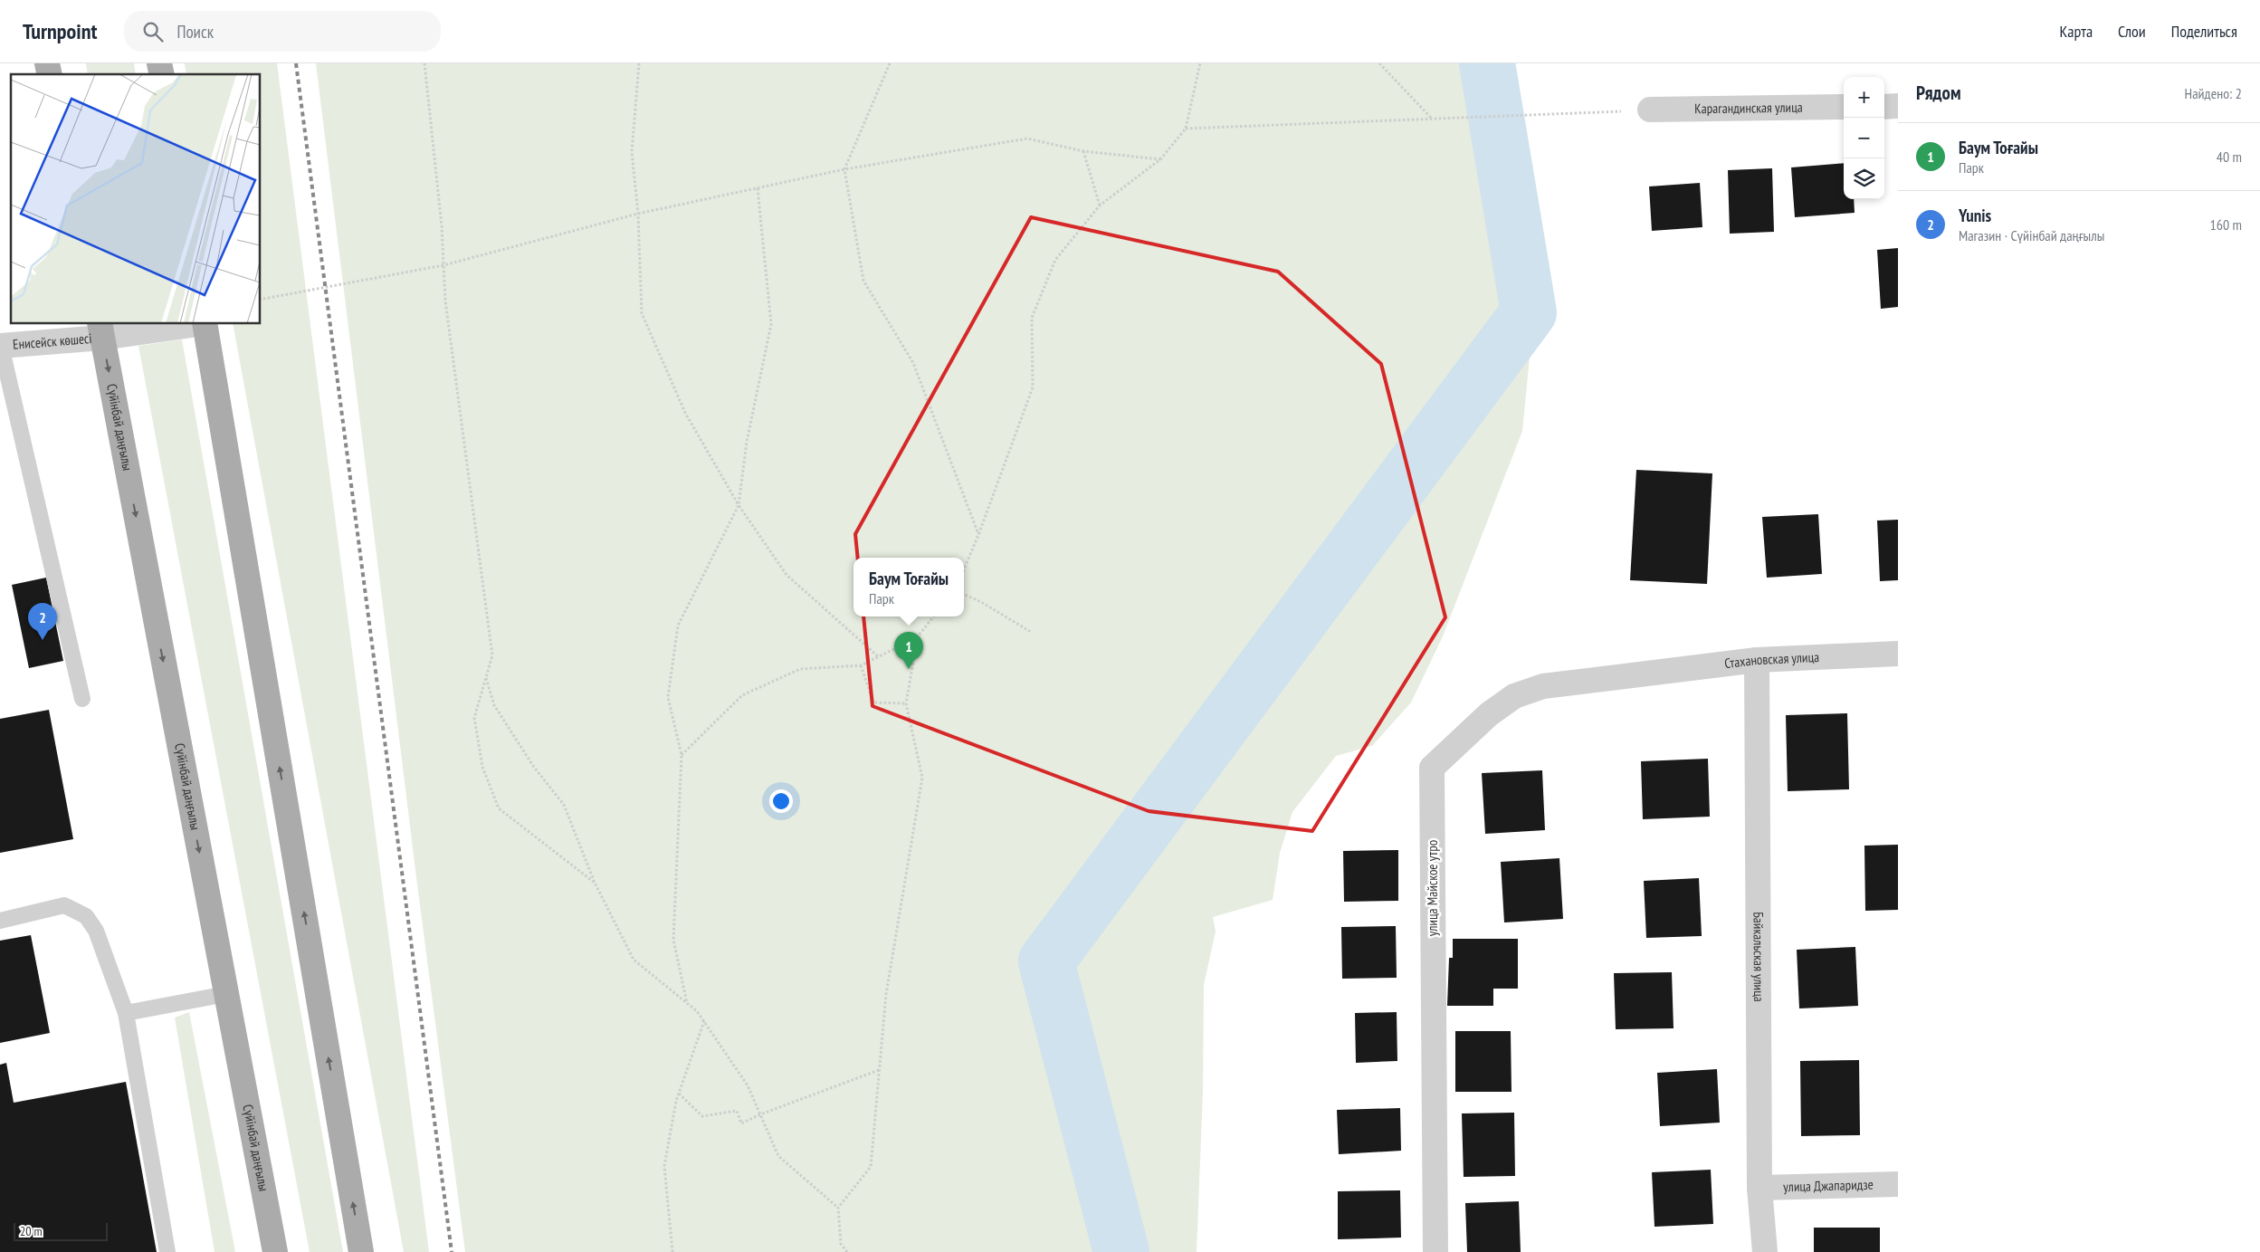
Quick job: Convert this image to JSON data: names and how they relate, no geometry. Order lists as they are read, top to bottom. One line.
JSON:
{"streets":{"main road":["Сүйінбай даңғылы"],"street":["Карагандинская улица","Енисейск көшесі","Стахановская улица","улица Майское утро","Байкальская улица","улица Джапаридзе"]},"crossings":[["Енисейск көшесі","Сүйінбай даңғылы"],["Стахановская улица","улица Майское утро"],["Стахановская улица","Байкальская улица"],["Байкальская улица","улица Джапаридзе"]],"scale_bar":"20 m","page":{"header":"Turnpoint","search":"Поиск","nav":["Карта","Слои","Поделиться"],"heading":["Рядом","Найдено: 2"],"map_buttons":["+","−"],"list":[{"mark":"1","name":"Баум Тоғайы","note":"Парк","value":"40 m"},{"mark":"2","name":"Yunis","note":"Магазин · Сүйінбай даңғылы","value":"160 m"}],"popup":["Баум Тоғайы","Парк"],"pins":["2","1"],"scale":"20 m"}}
